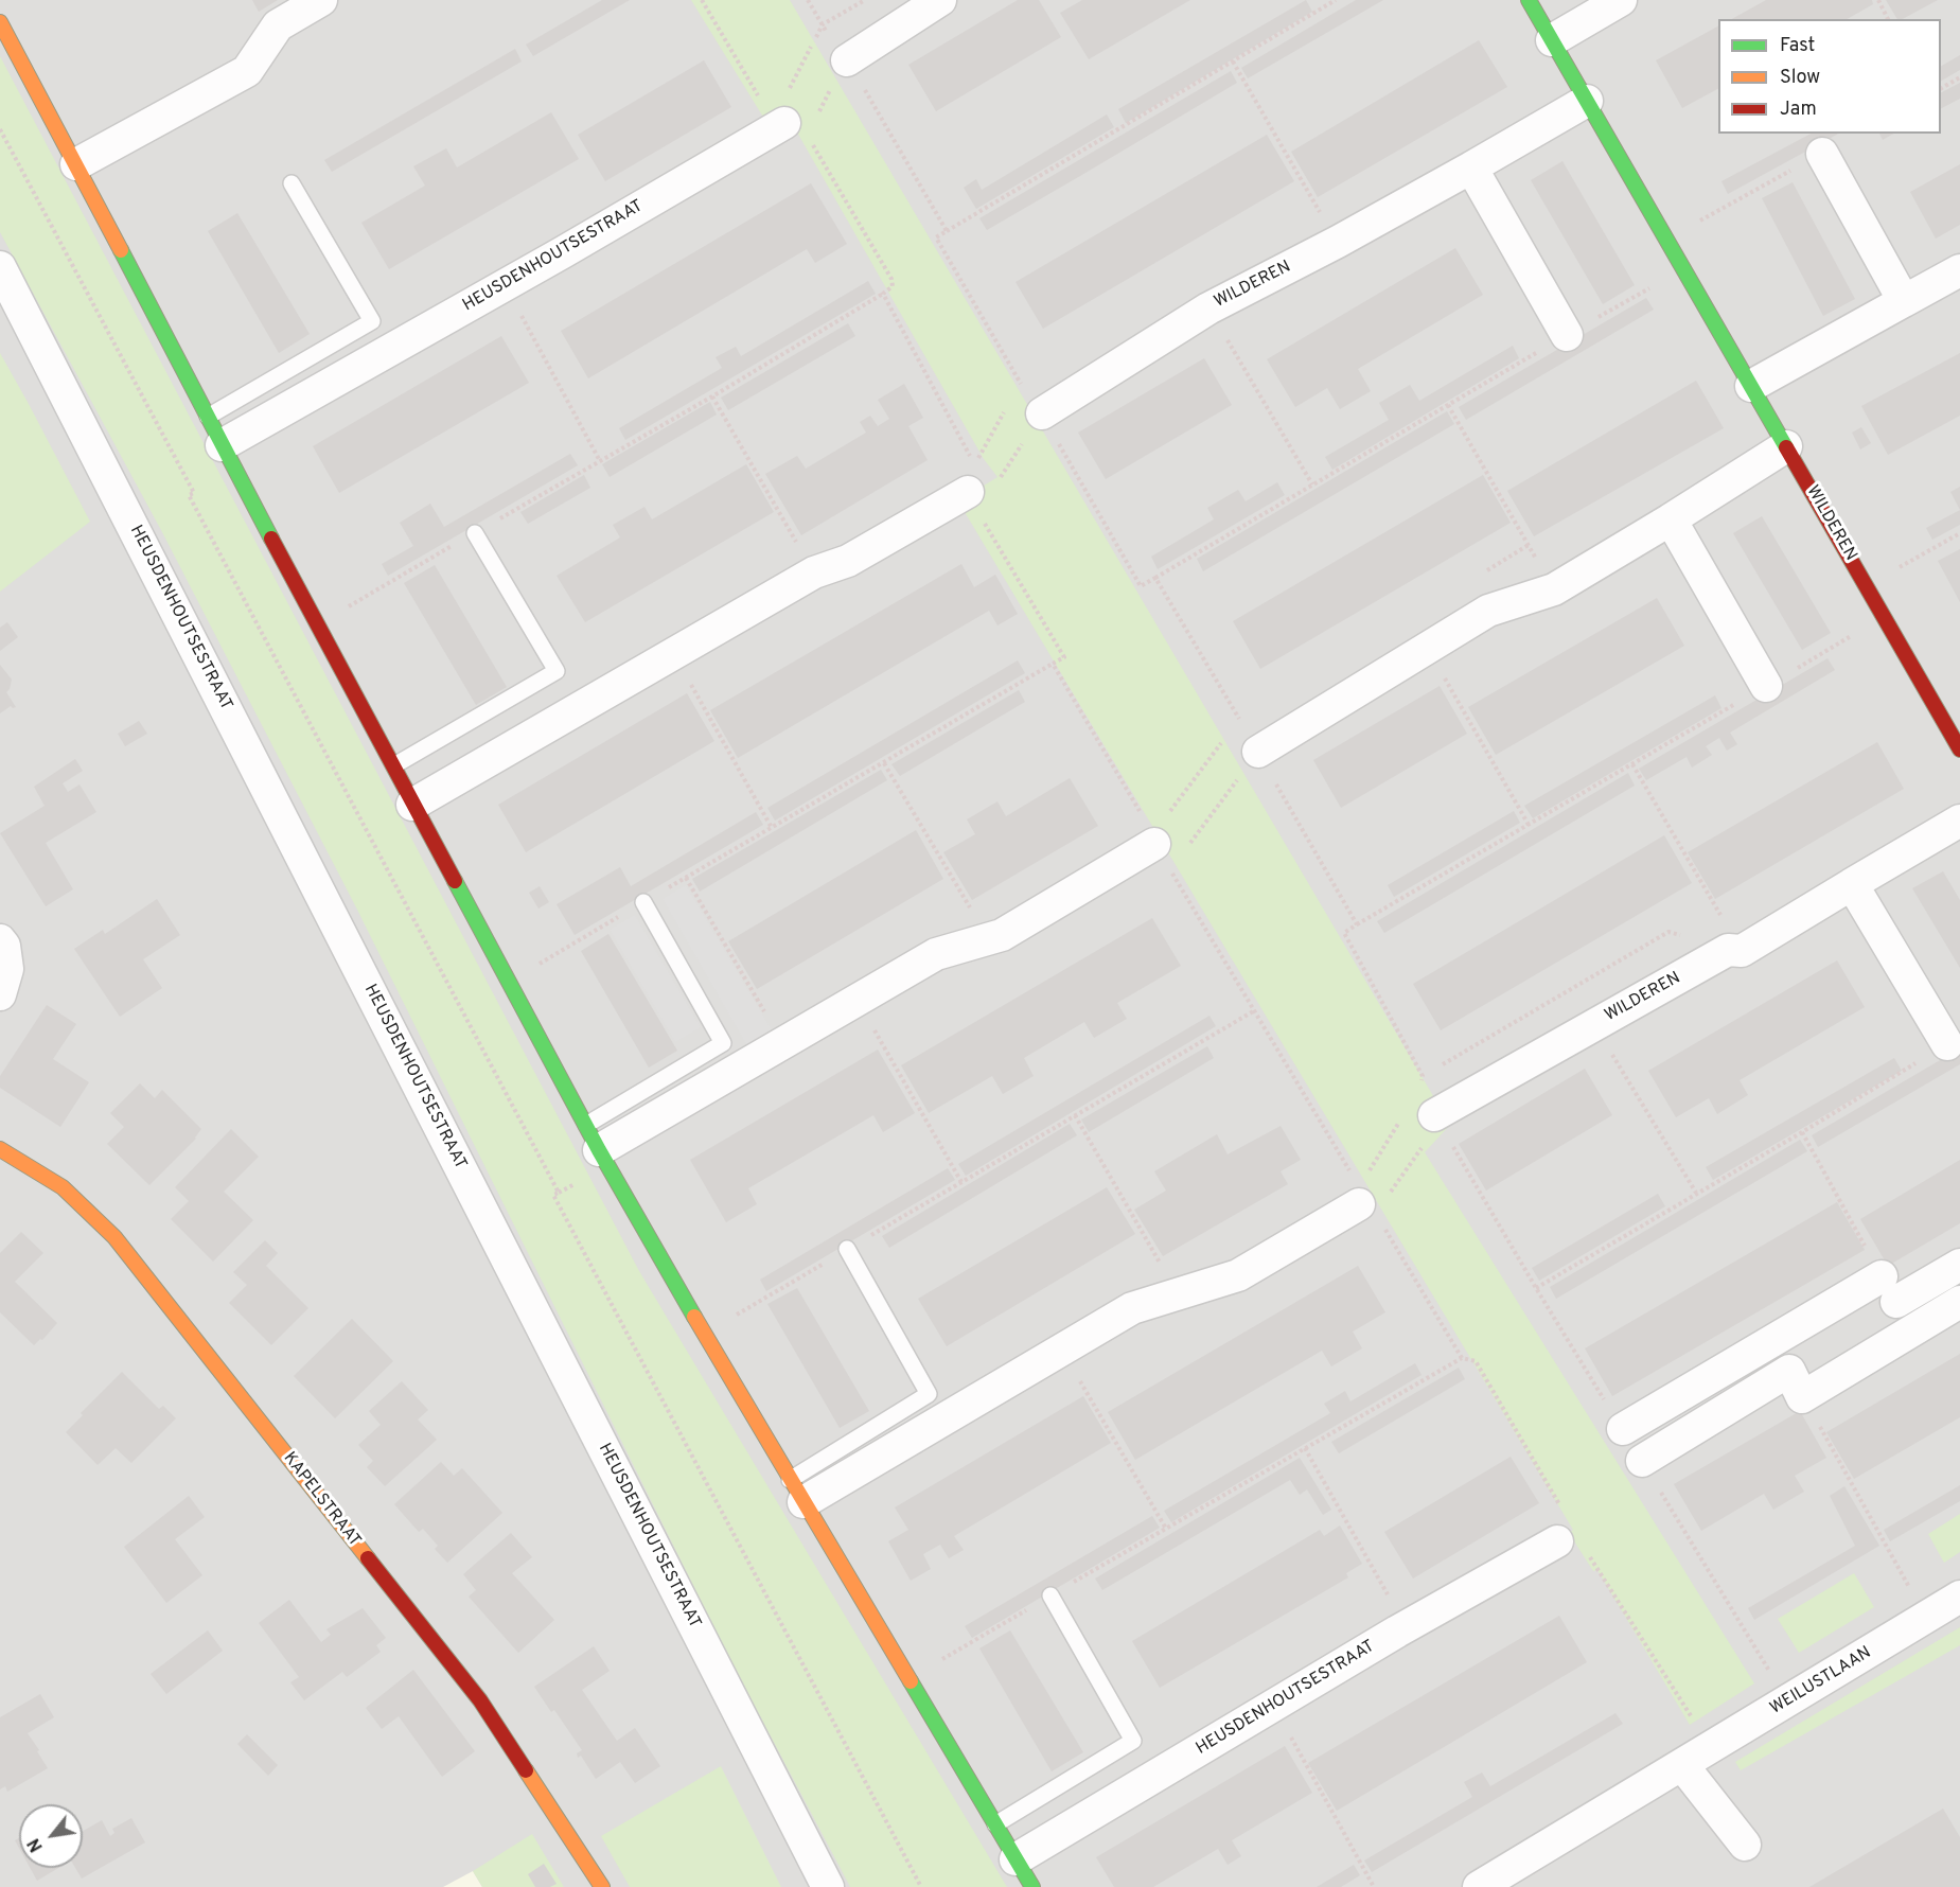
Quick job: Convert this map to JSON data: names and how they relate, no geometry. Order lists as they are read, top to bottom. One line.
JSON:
{"streets":{"street":["HEUSDENHOUTSESTRAAT","WILDEREN","KAPELSTRAAT","WEILUSTLAAN"]},"legend":["Fast","Slow","Jam"],"north":"bottom left"}
